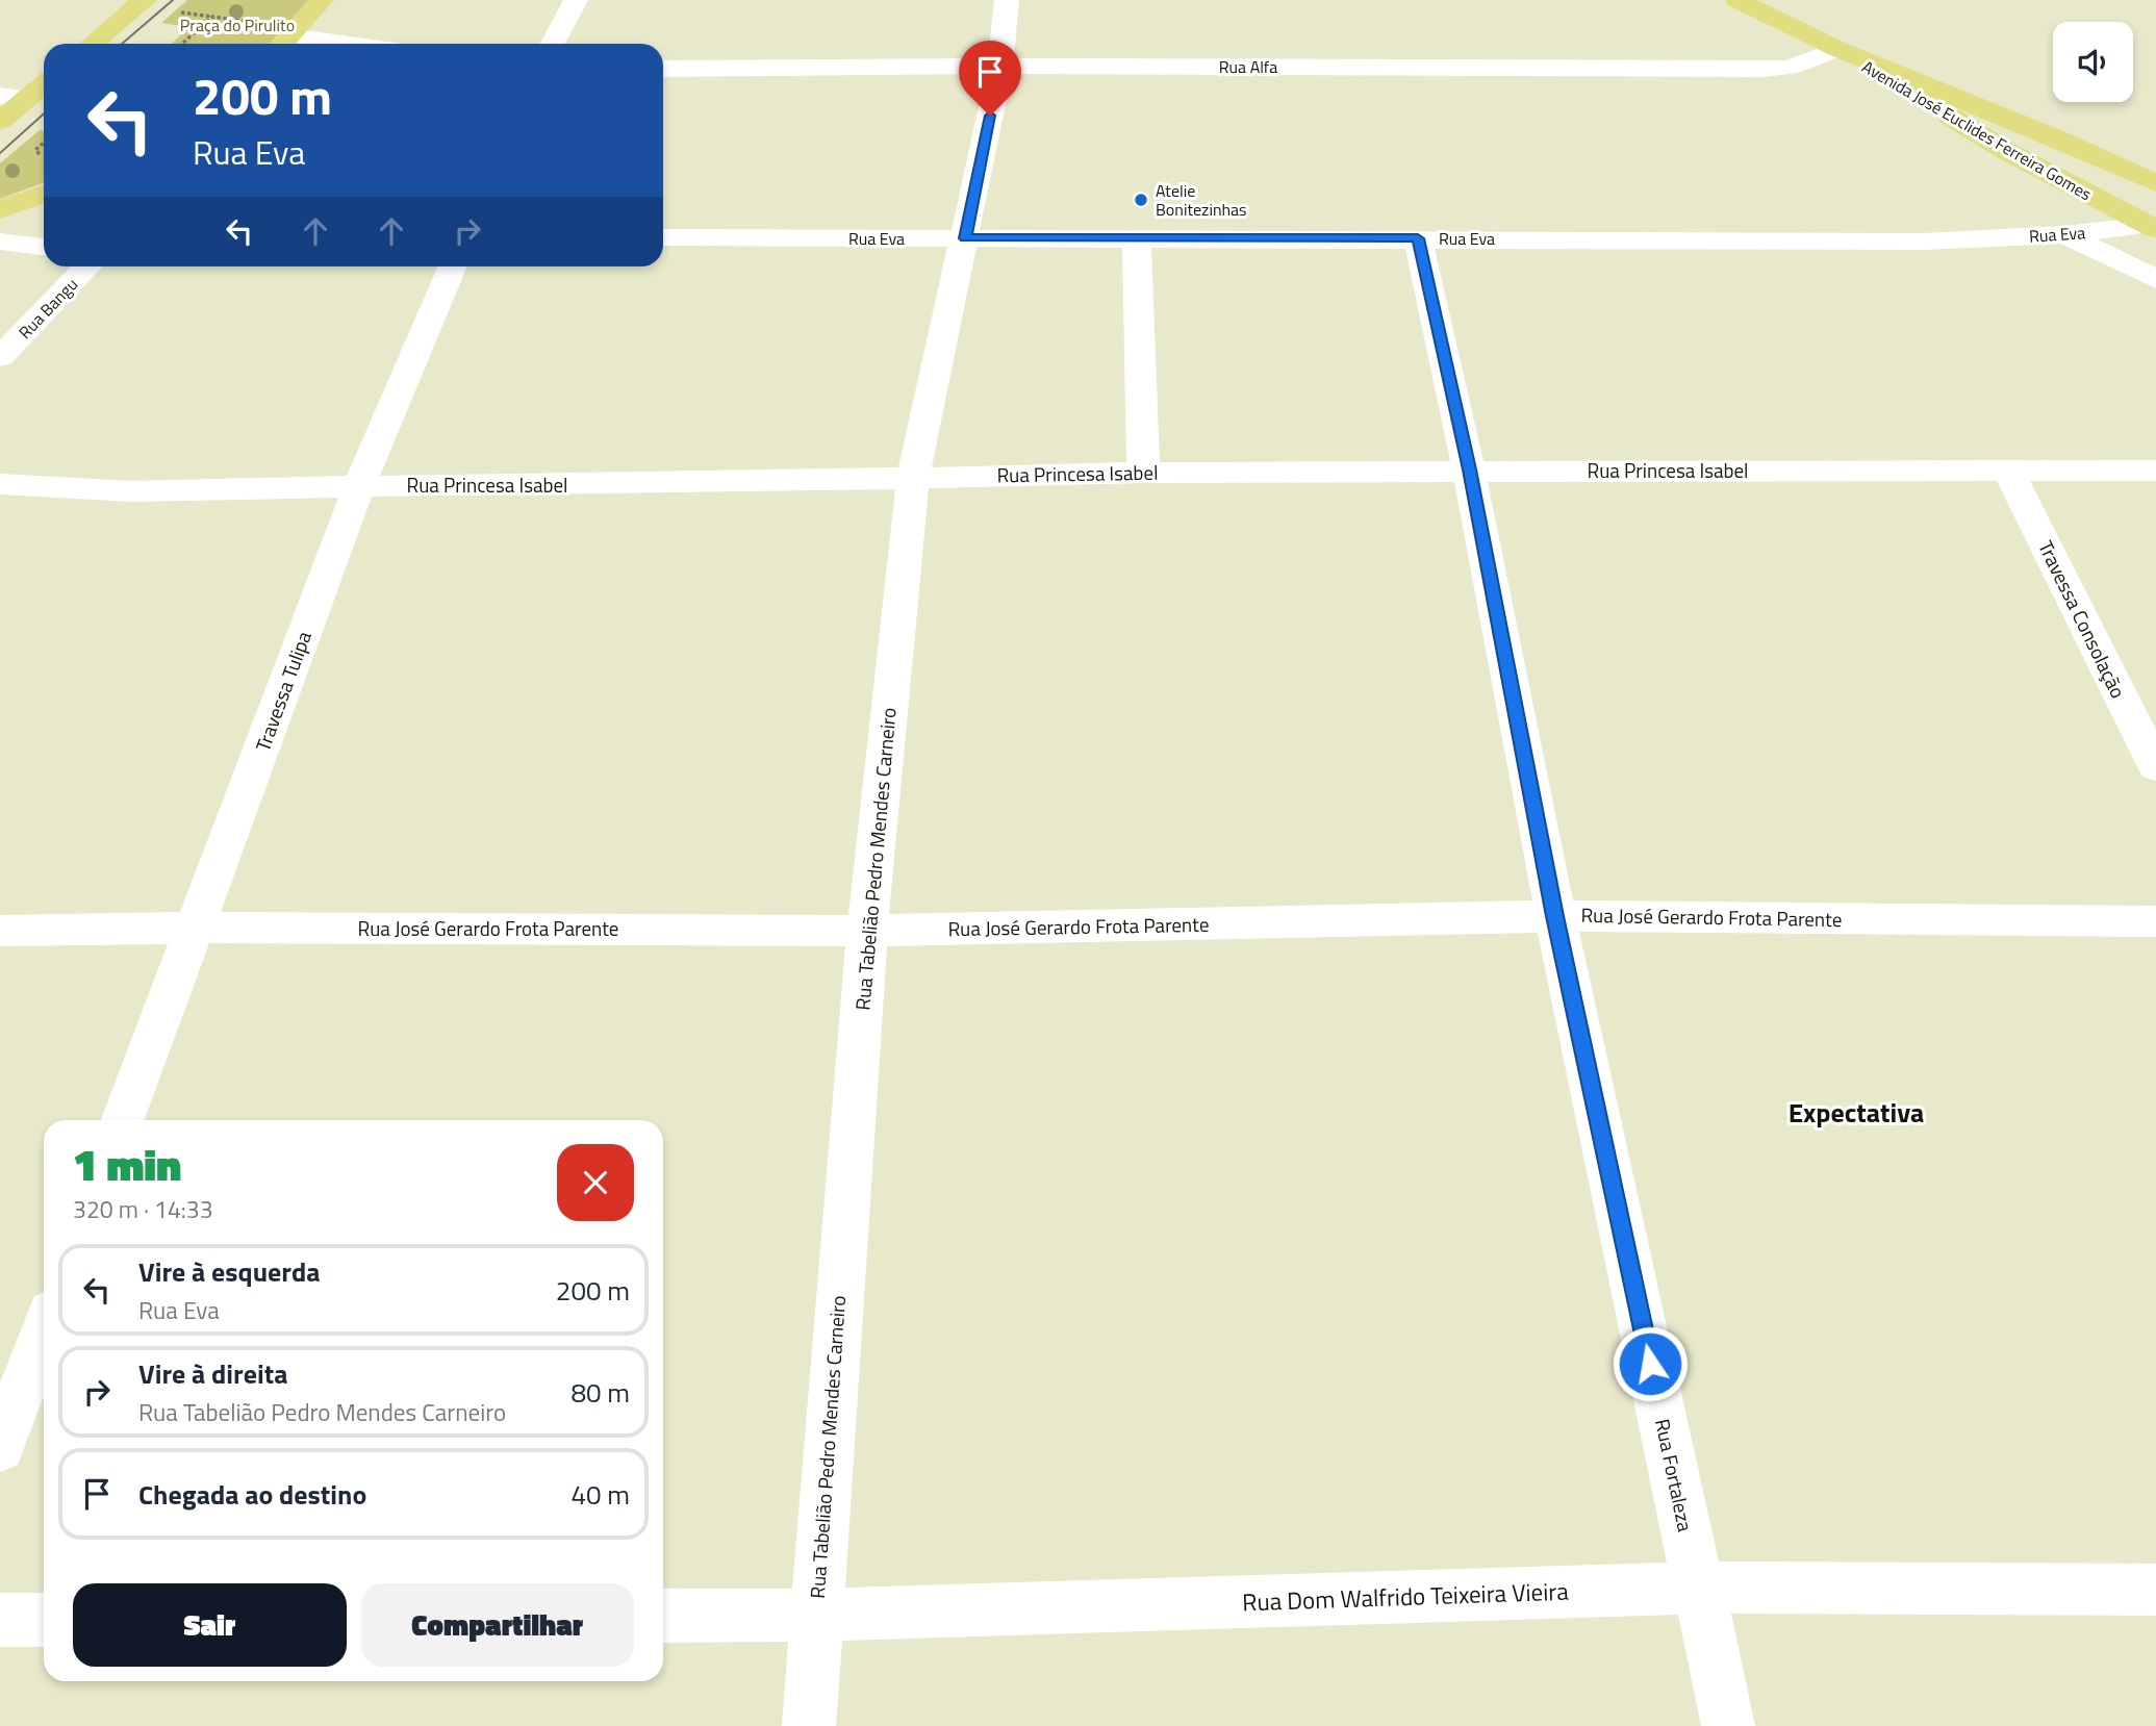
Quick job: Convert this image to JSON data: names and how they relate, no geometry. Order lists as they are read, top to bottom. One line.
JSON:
{"streets":{"main road":["Avenida José Euclides Ferreira Gomes"],"street":["Rua Alfa","Rua Eva","Rua Bangu","Rua Princesa Isabel","Travessa Consolação","Travessa Tulipa","Rua Tabelião Pedro Mendes Carneiro","Rua José Gerardo Frota Parente","Rua Fortaleza","Rua Dom Walfrido Teixeira Vieira"]},"crossings":[["Rua Alfa","Avenida José Euclides Ferreira Gomes"],["Rua Alfa","Rua Tabelião Pedro Mendes Carneiro"],["Avenida José Euclides Ferreira Gomes","Rua Eva"],["Rua Eva","Rua Tabelião Pedro Mendes Carneiro"],["Rua Eva","Rua Fortaleza"],["Rua Princesa Isabel","Travessa Consolação"],["Rua Princesa Isabel","Travessa Tulipa"],["Rua Princesa Isabel","Rua Tabelião Pedro Mendes Carneiro"],["Rua Princesa Isabel","Rua Fortaleza"],["Travessa Tulipa","Rua José Gerardo Frota Parente"],["Rua Tabelião Pedro Mendes Carneiro","Rua José Gerardo Frota Parente"],["Rua Tabelião Pedro Mendes Carneiro","Rua Dom Walfrido Teixeira Vieira"],["Rua José Gerardo Frota Parente","Rua Fortaleza"],["Rua Fortaleza","Rua Dom Walfrido Teixeira Vieira"]],"districts":["Expectativa"],"parks":["Praça do Pirulito"],"places":["Atelie Bonitezinhas"],"page":{"turn":["200 m","Rua Eva"],"heading":["1 min","320 m · 14:33"],"list":[{"name":"Vire à esquerda","note":"Rua Eva","value":"200 m"},{"name":"Vire à direita","note":"Rua Tabelião Pedro Mendes Carneiro","value":"80 m"},{"name":"Chegada ao destino","value":"40 m"}],"buttons":["Sair","Compartilhar"]}}
